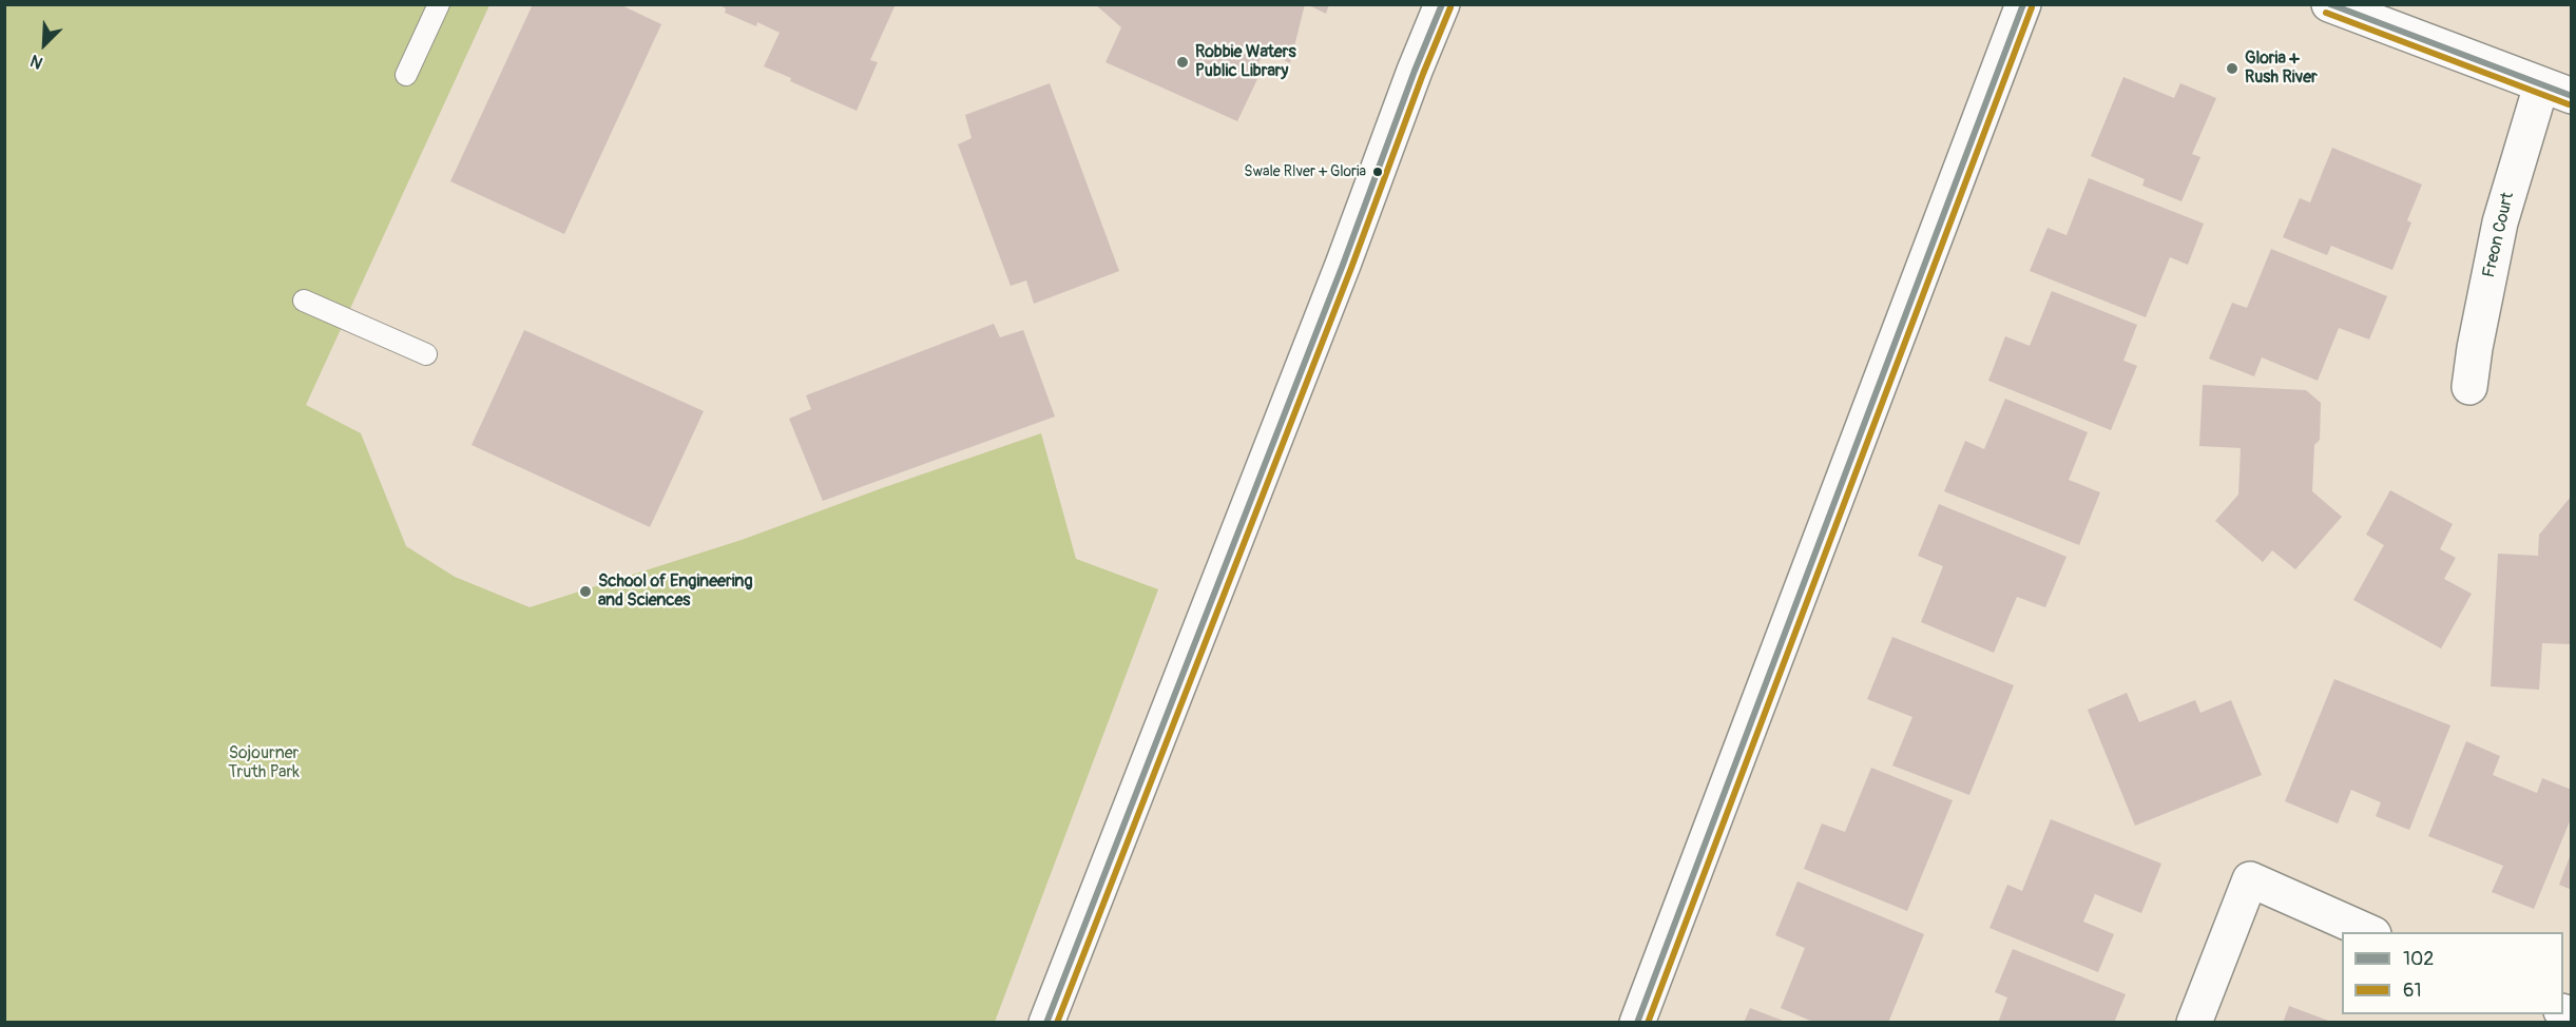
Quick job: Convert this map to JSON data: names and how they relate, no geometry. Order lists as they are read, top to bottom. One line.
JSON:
{"streets":{"street":["Freon Court"]},"parks":["Sojourner Truth Park"],"places":["Robbie Waters Public Library","Gloria + Rush River","Swale RIver + Gloria","School of Engineering and Sciences"],"lines":["transit line 102","transit line 61"],"legend":["102","61"],"north":"bottom left"}
